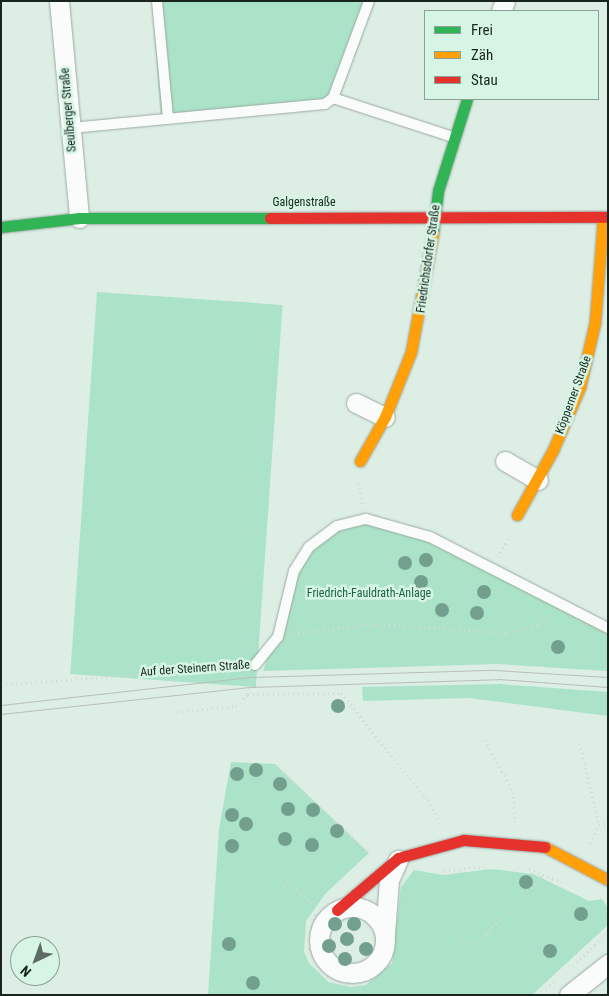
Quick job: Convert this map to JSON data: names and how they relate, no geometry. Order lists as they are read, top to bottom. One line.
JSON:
{"streets":{"street":["Seulberger Straße","Galgenstraße","Friedrichsdorfer Straße","Köpperner Straße"],"lane":["Auf der Steinern Straße"]},"crossings":[["Seulberger Straße","Galgenstraße"],["Galgenstraße","Friedrichsdorfer Straße"],["Galgenstraße","Köpperner Straße"]],"parks":["Friedrich-Fauldrath-Anlage"],"legend":["Frei","Zäh","Stau"],"north":"bottom left"}
